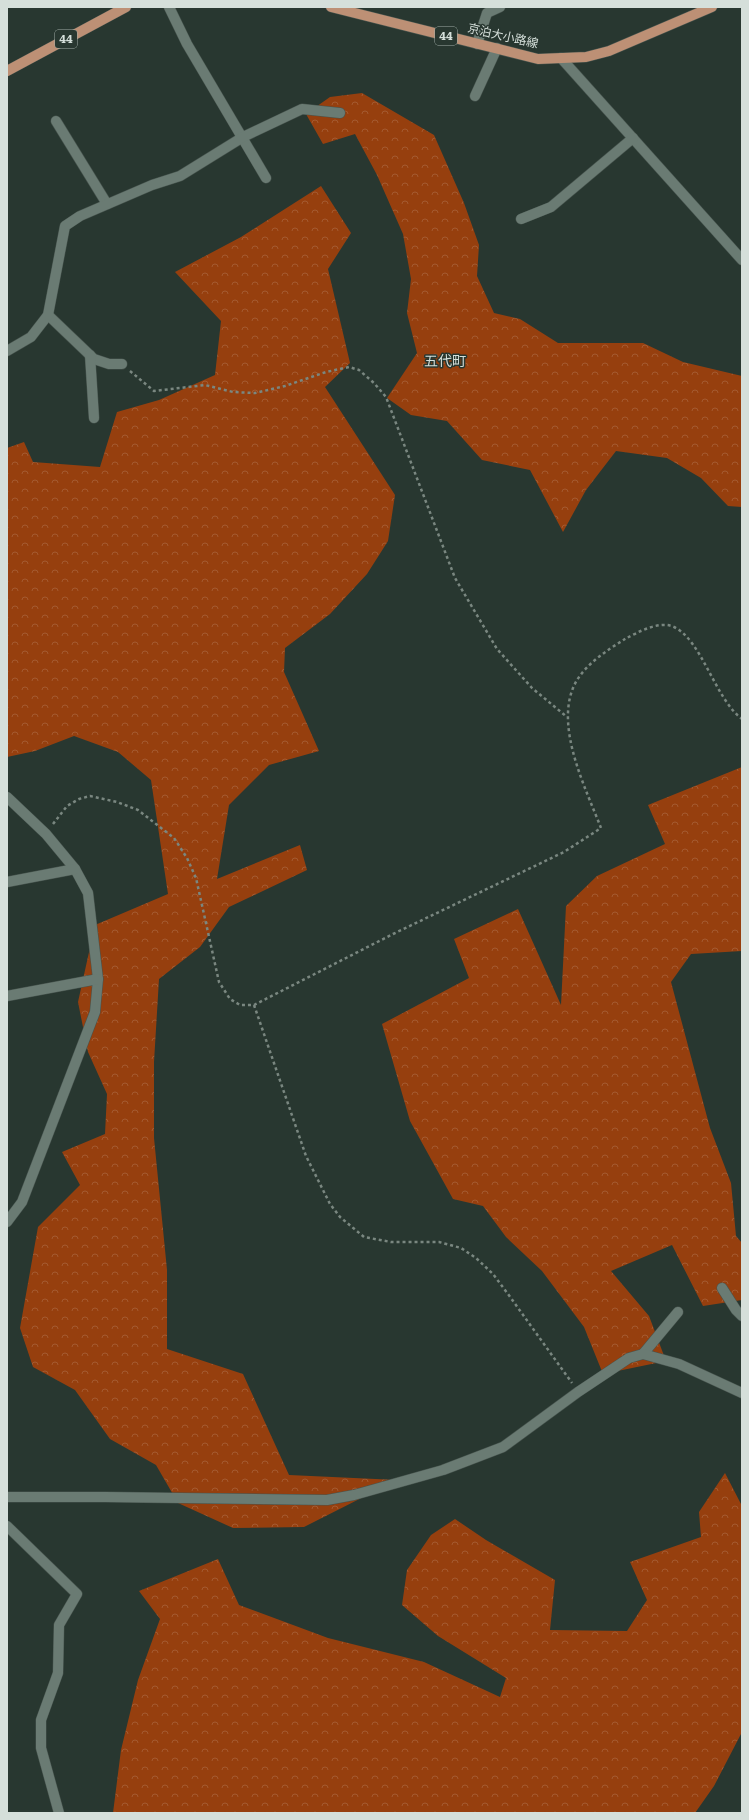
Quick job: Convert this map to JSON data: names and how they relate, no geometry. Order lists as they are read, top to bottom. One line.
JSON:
{"streets":{"main road":["44","京泊大小路線"]},"districts":["五代町"]}
